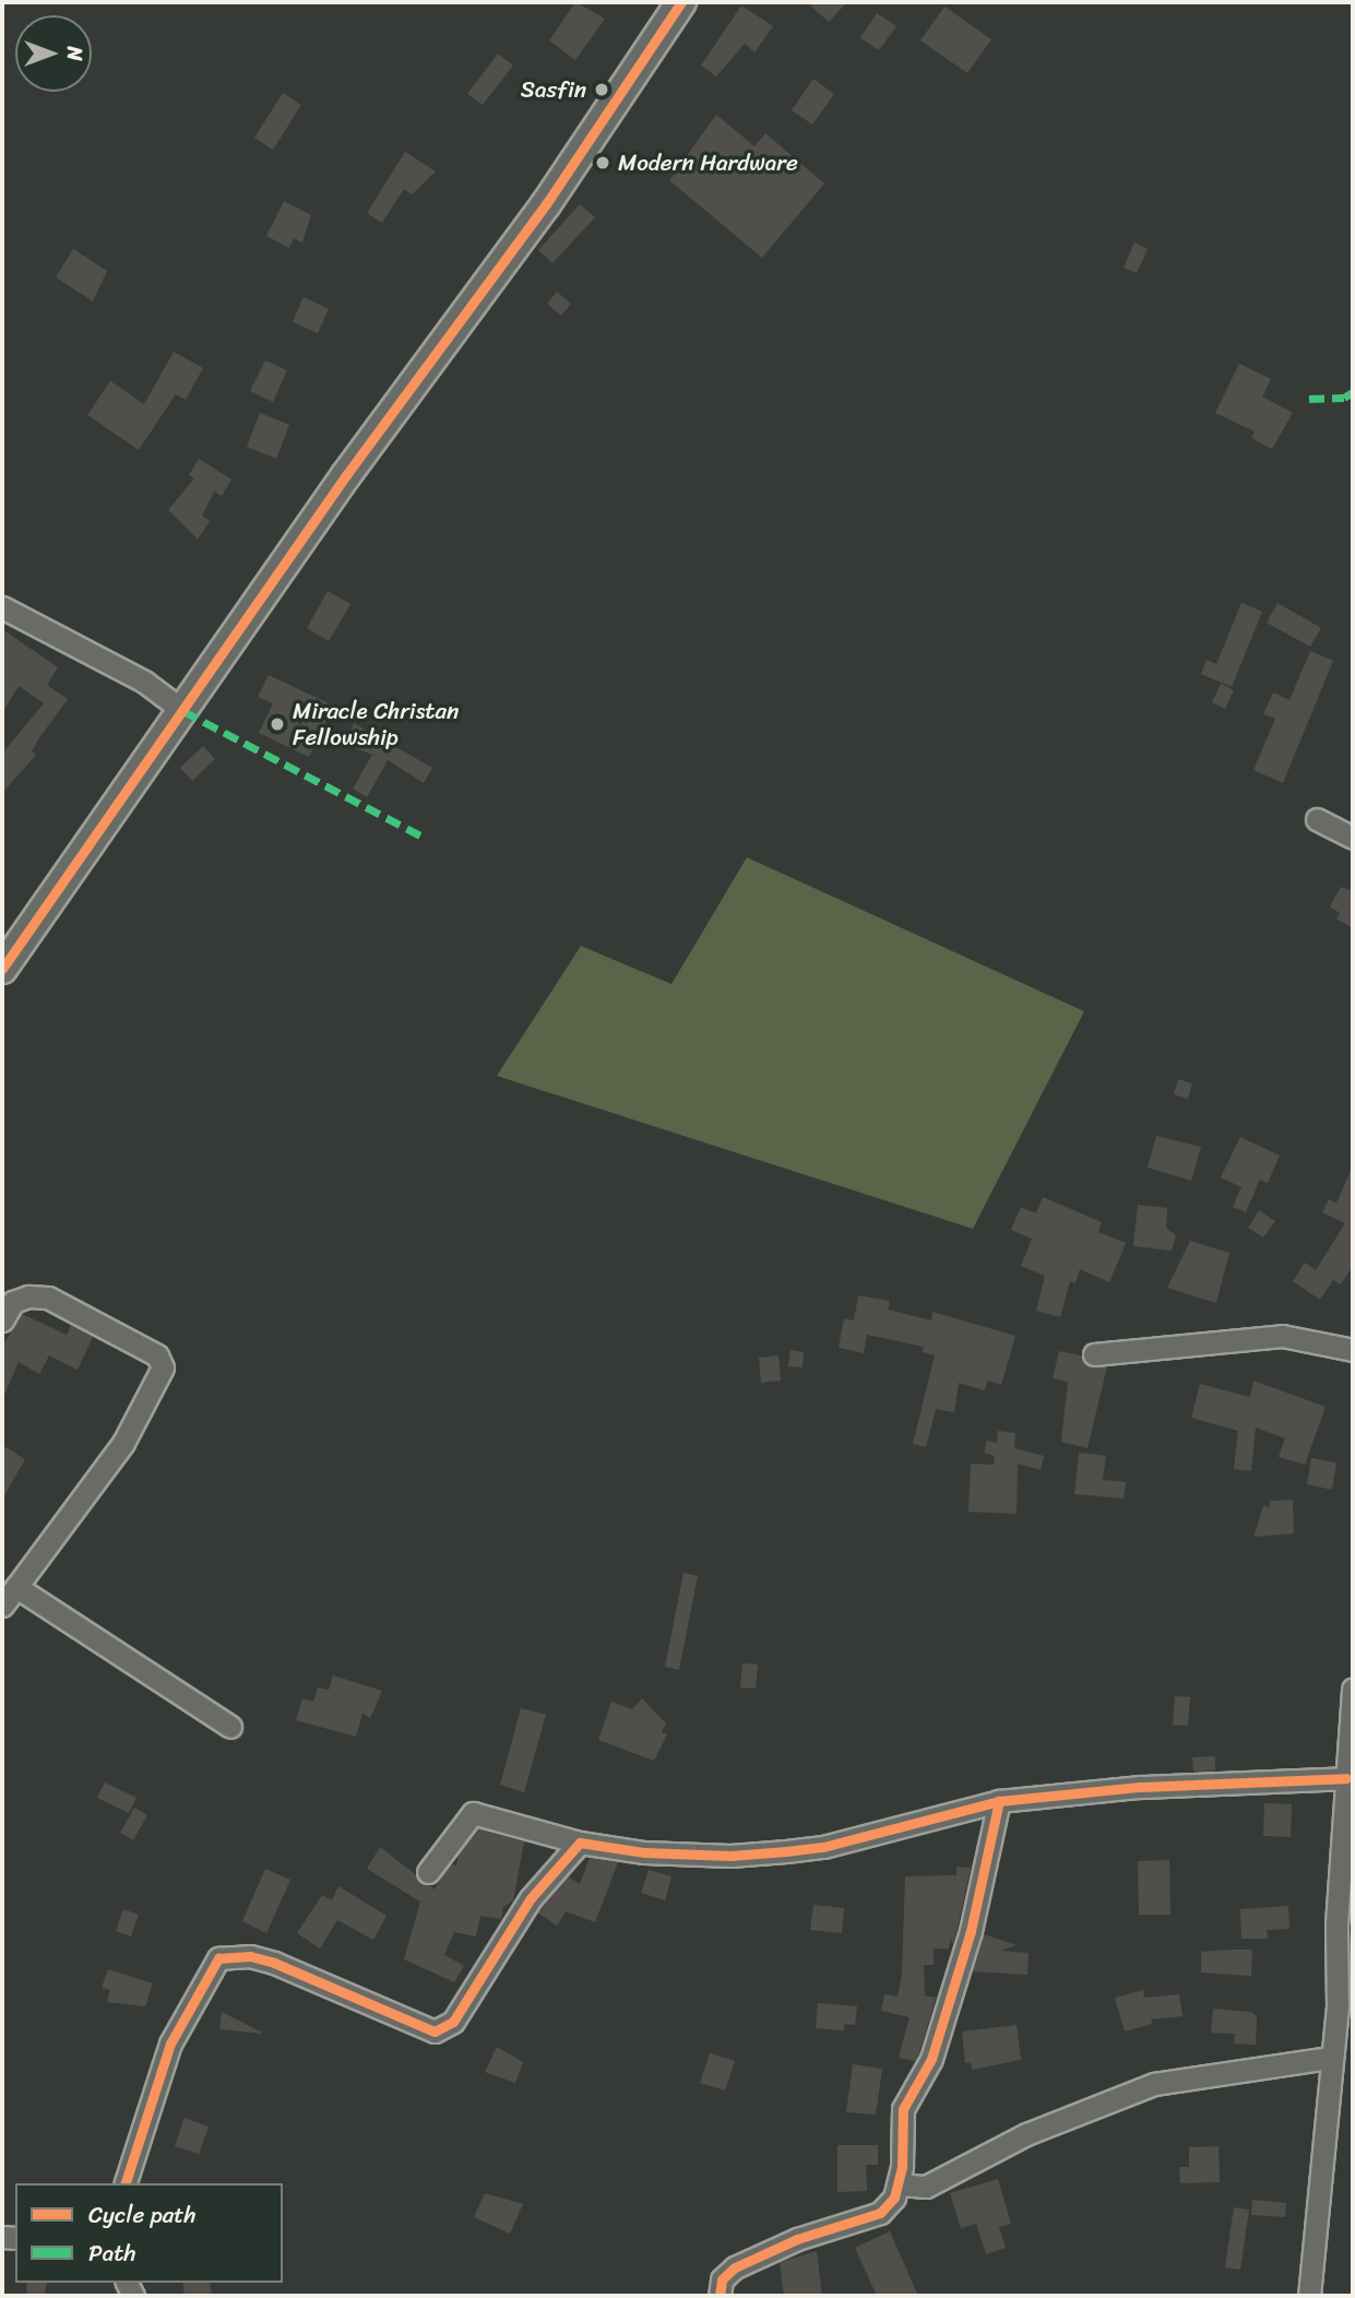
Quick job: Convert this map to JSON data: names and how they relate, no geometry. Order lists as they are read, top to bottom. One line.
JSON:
{"places":["Sasfin","Modern Hardware","Miracle Christan Fellowship"],"legend":["Cycle path","Path"],"north":"right"}
